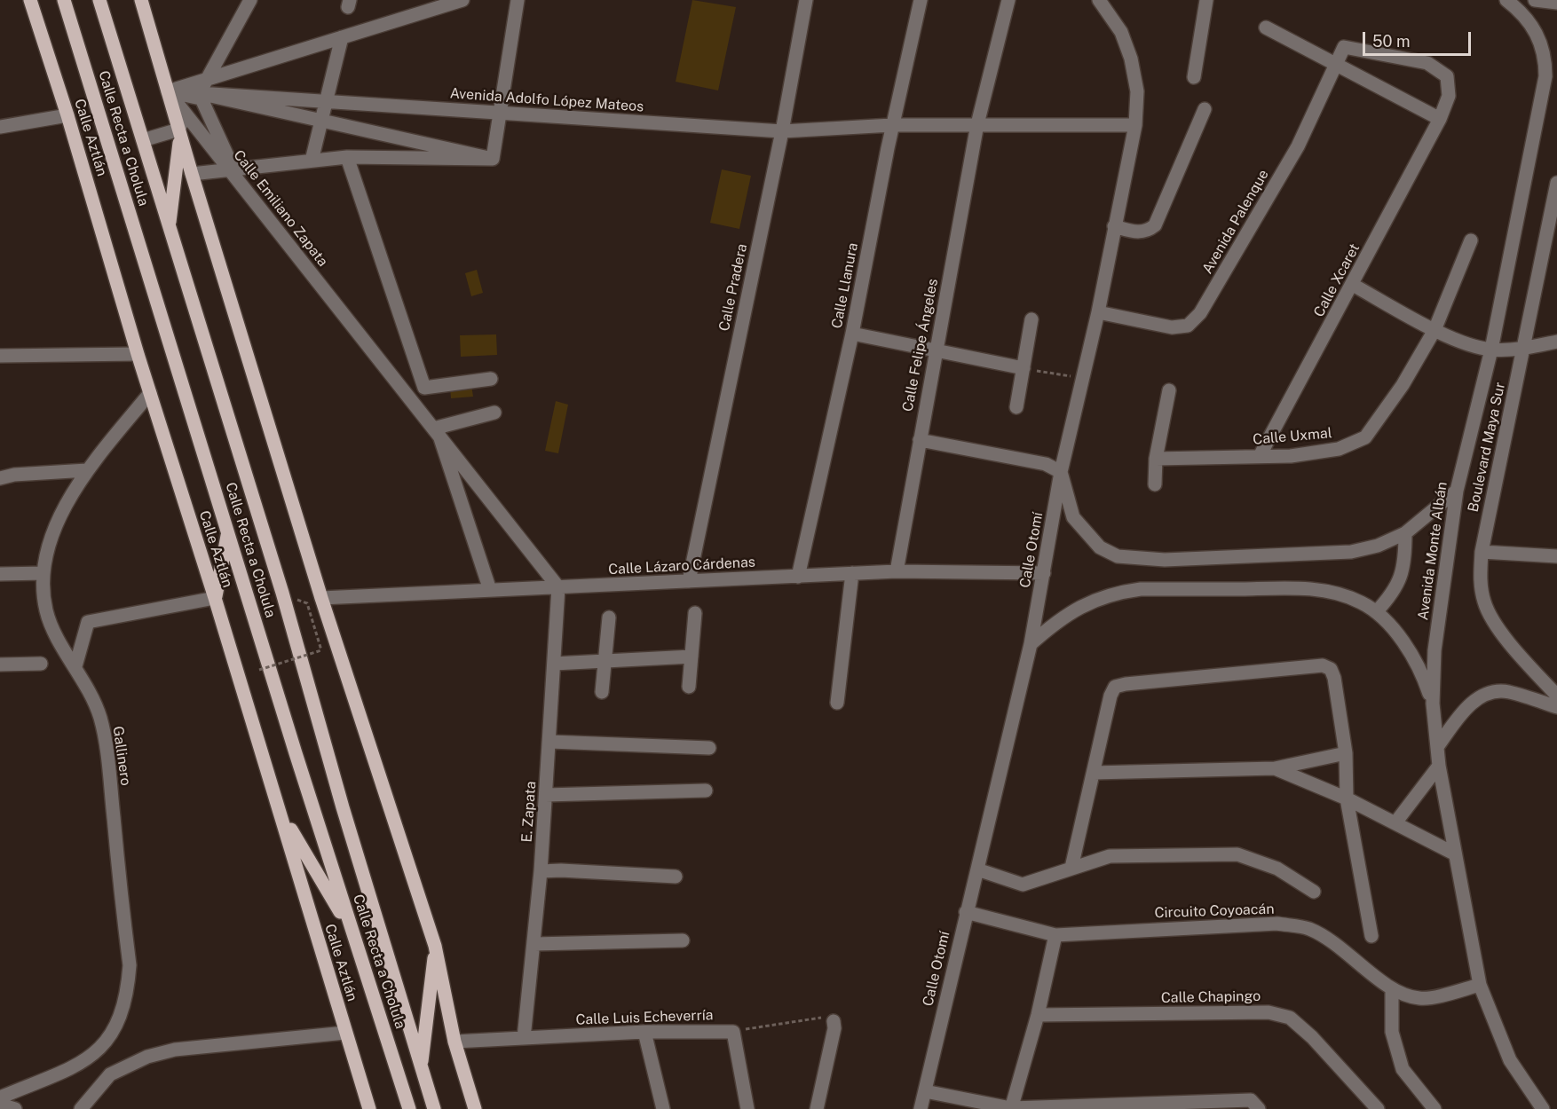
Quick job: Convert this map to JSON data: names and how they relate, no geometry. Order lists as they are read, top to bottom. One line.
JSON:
{"streets":{"main road":["Calle Aztlán","Calle Recta a Cholula"],"street":["Avenida Adolfo López Mateos","Calle Emiliano Zapata","Avenida Palenque","Calle Xcaret","Calle Llanura","Calle Pradera","Calle Felipe Ángeles","Calle Uxmal","Boulevard Maya Sur","Calle Otomí","Avenida Monte Albán","Calle Lázaro Cárdenas","Gallinero","E. Zapata","Circuito Coyoacán","Calle Chapingo","Calle Luis Echeverría"]},"crossings":[["Avenida Adolfo López Mateos","Calle Emiliano Zapata"],["Avenida Adolfo López Mateos","Calle Llanura"],["Avenida Adolfo López Mateos","Calle Pradera"],["Avenida Adolfo López Mateos","Calle Felipe Ángeles"],["Avenida Adolfo López Mateos","Calle Otomí"],["Calle Aztlán","Gallinero"],["Calle Emiliano Zapata","Calle Lázaro Cárdenas"],["Calle Emiliano Zapata","E. Zapata"],["Avenida Palenque","Calle Xcaret"],["Avenida Palenque","Calle Otomí"],["Calle Xcaret","Calle Uxmal"],["Calle Llanura","Calle Lázaro Cárdenas"],["Calle Pradera","Calle Lázaro Cárdenas"],["Calle Felipe Ángeles","Calle Lázaro Cárdenas"],["Calle Otomí","Calle Lázaro Cárdenas"],["Calle Otomí","Circuito Coyoacán"],["Avenida Monte Albán","Circuito Coyoacán"],["Calle Lázaro Cárdenas","E. Zapata"],["E. Zapata","Calle Luis Echeverría"]],"scale_bar":"50 m"}
